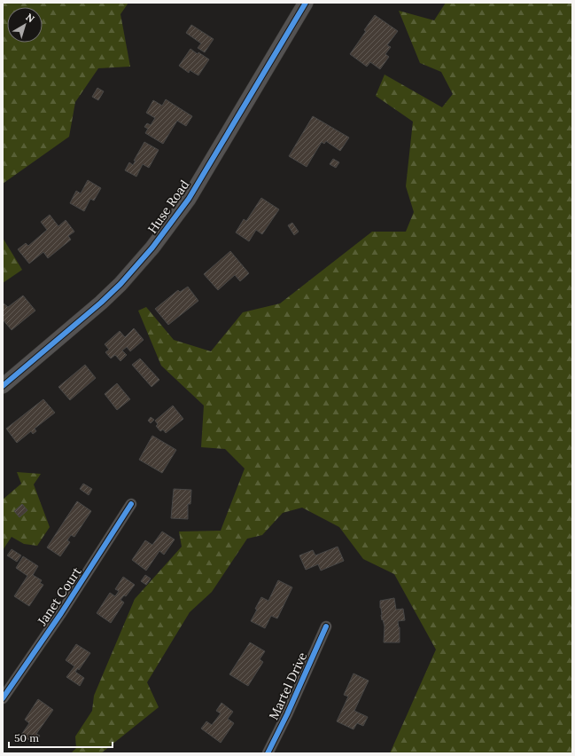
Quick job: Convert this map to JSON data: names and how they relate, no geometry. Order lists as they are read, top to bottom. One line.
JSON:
{"streets":{"street":["Huse Road","Janet Court","Martel Drive"]},"scale_bar":"50 m","north":"top right"}
